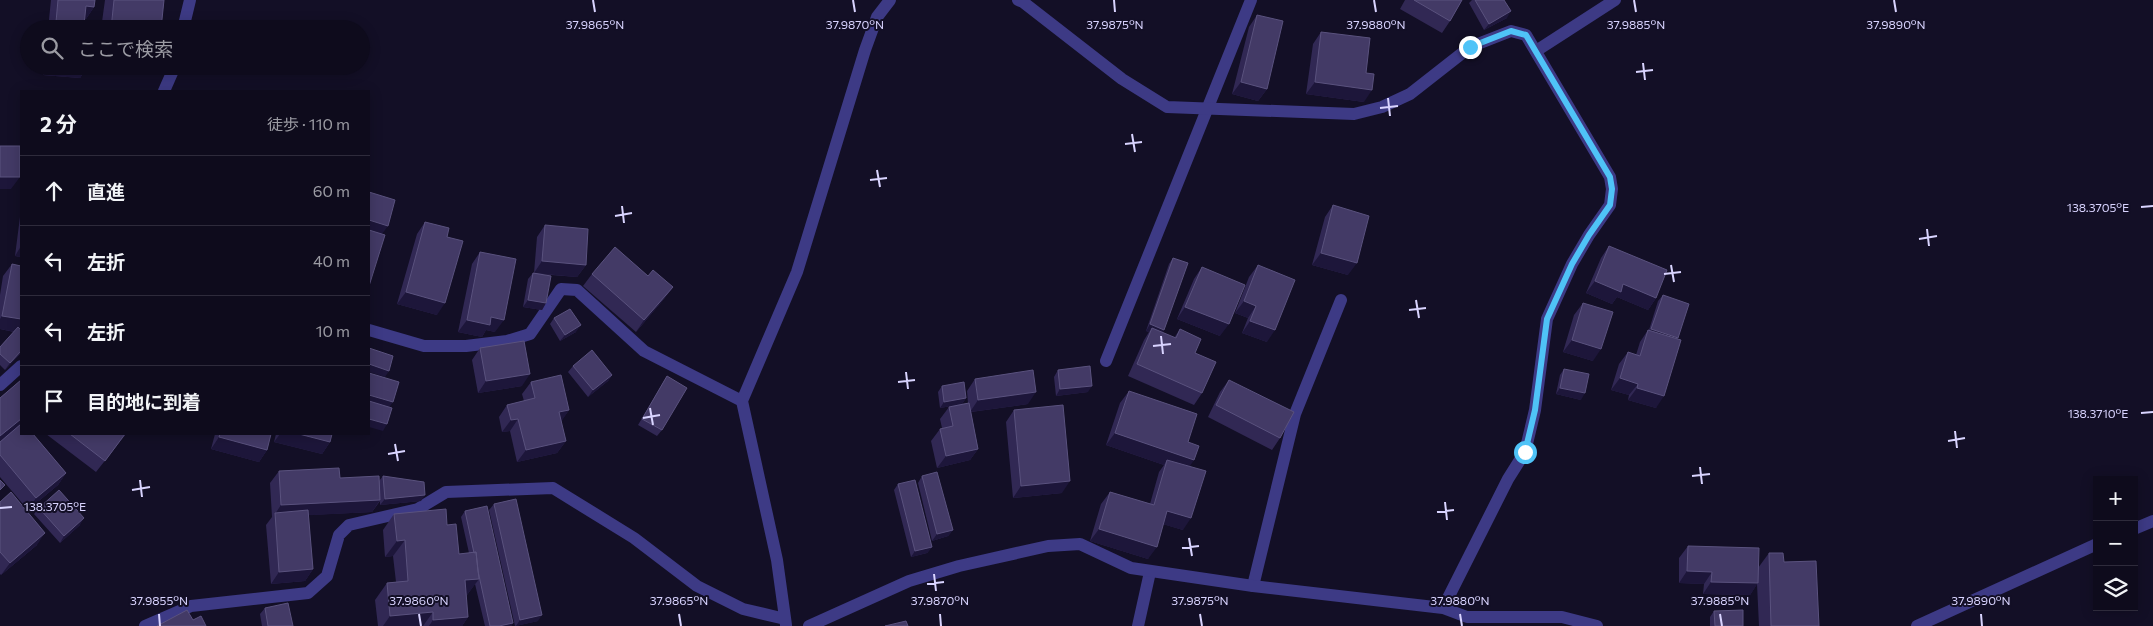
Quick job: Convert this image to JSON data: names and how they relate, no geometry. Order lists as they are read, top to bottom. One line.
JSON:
{"page":{"search":"ここで検索","heading":["2 分","徒歩 · 110 m"],"list":[["直進","60 m"],["左折","40 m"],["左折","10 m"],"目的地に到着"],"map_buttons":["+","−"]},"coordinates":["37.9865°N","37.9870°N","37.9875°N","37.9880°N","37.9885°N","37.9890°N","138.3705°E","138.3710°E","37.9855°N","37.9860°N"]}
